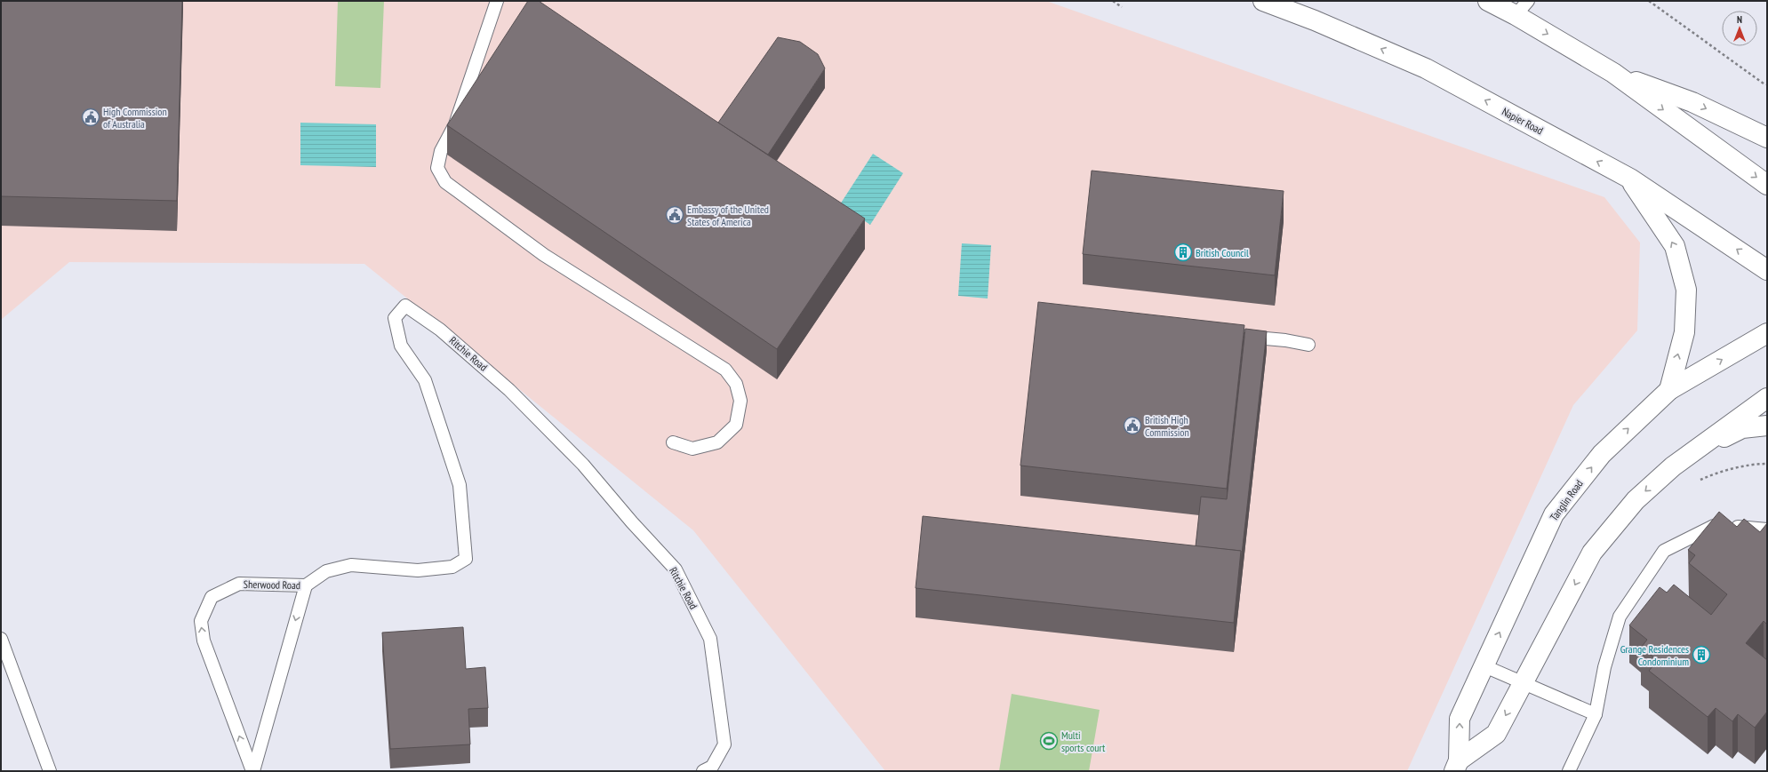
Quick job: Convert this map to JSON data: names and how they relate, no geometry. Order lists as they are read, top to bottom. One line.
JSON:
{"streets":{"main road":["Napier Road","Tanglin Road"],"lane":["Ritchie Road","Sherwood Road"]},"crossings":[["Ritchie Road","Sherwood Road"]],"places":{"public building":["High Commission of Australia","Embassy of the United States of America","British High Commission"],"building":["British Council","Grange Residences Condominium"],"sports":["Multi sports court"]},"north":"top"}
